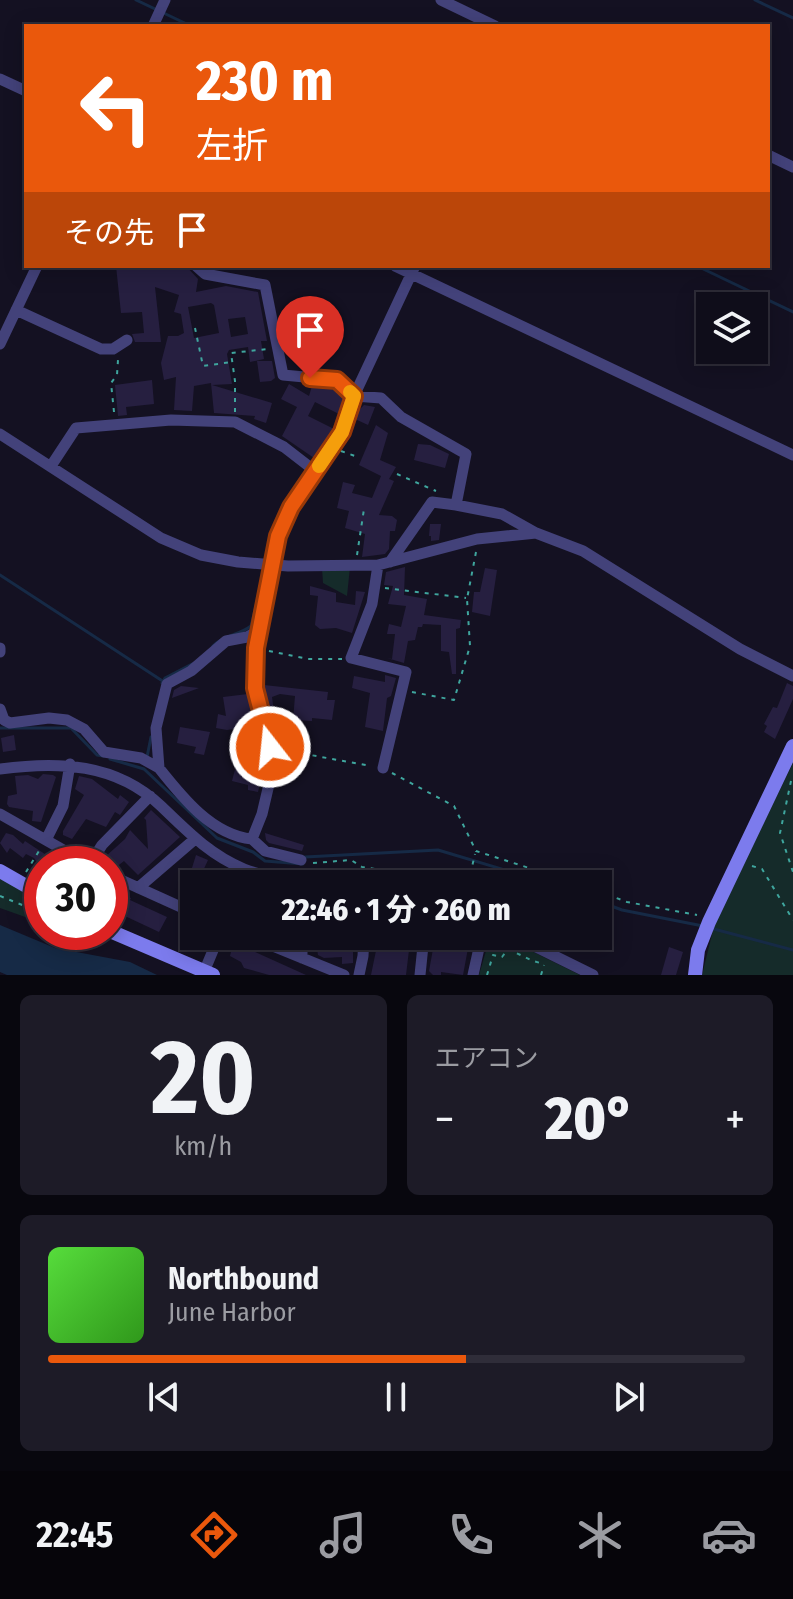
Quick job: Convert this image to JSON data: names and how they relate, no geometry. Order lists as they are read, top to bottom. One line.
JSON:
{"page":{"turn":["230 m","左折"],"then":"その先","limit":"30","trip":"22:46 · 1 分 · 260 m","tile":[["20","km/h"],"エアコン"],"heat":["−","20°","+"],"song":["Northbound","June Harbor"],"tabs":"22:45"}}
